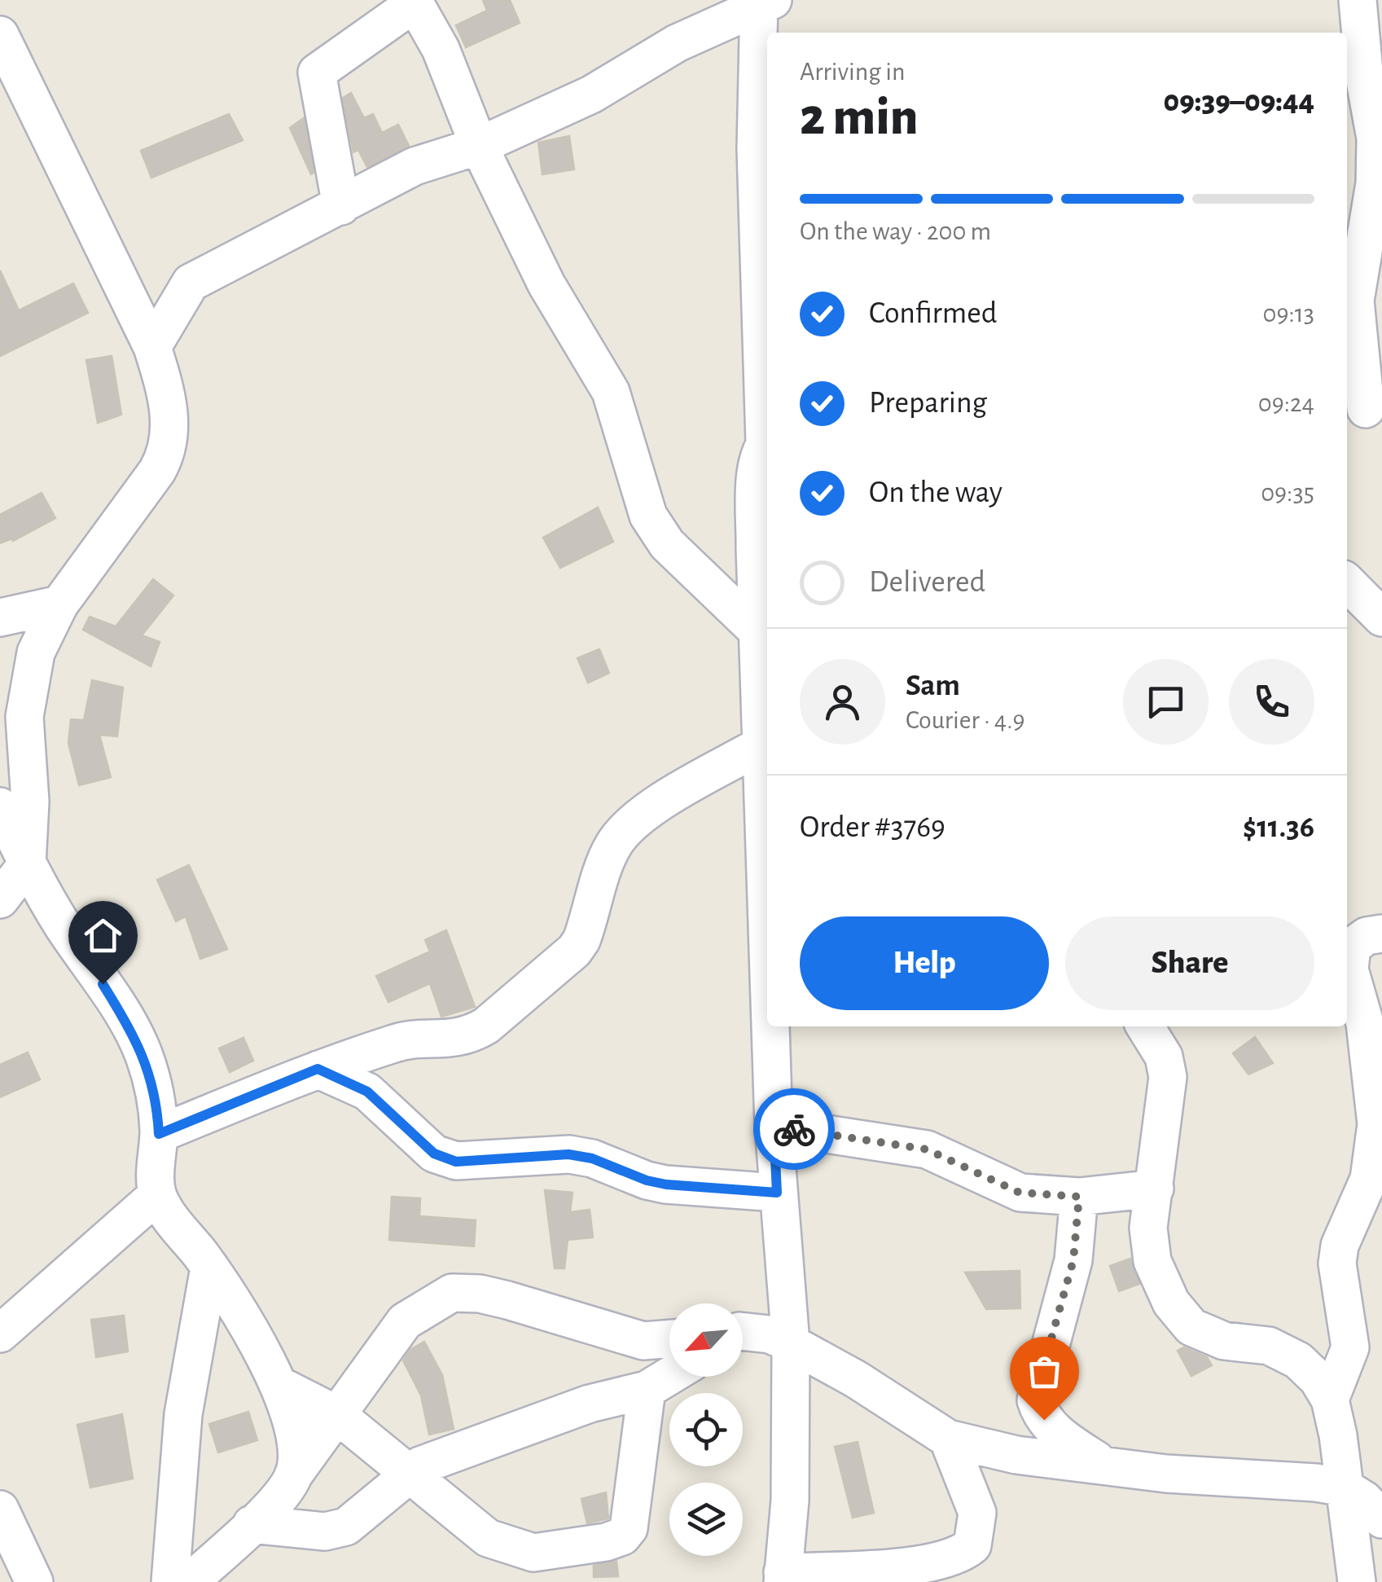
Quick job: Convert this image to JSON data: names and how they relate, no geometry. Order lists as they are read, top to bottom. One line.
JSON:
{"north":"bottom left","page":{"heading":["2 min","Arriving in","09:39–09:44"],"panel":["Sam","Courier · 4.9","Order #3769","$11.36"],"bar":"On the way · 200 m","list":[["Confirmed","09:13"],["Preparing","09:24"],["On the way","09:35"],"Delivered"],"buttons":["Help","Share"]}}
